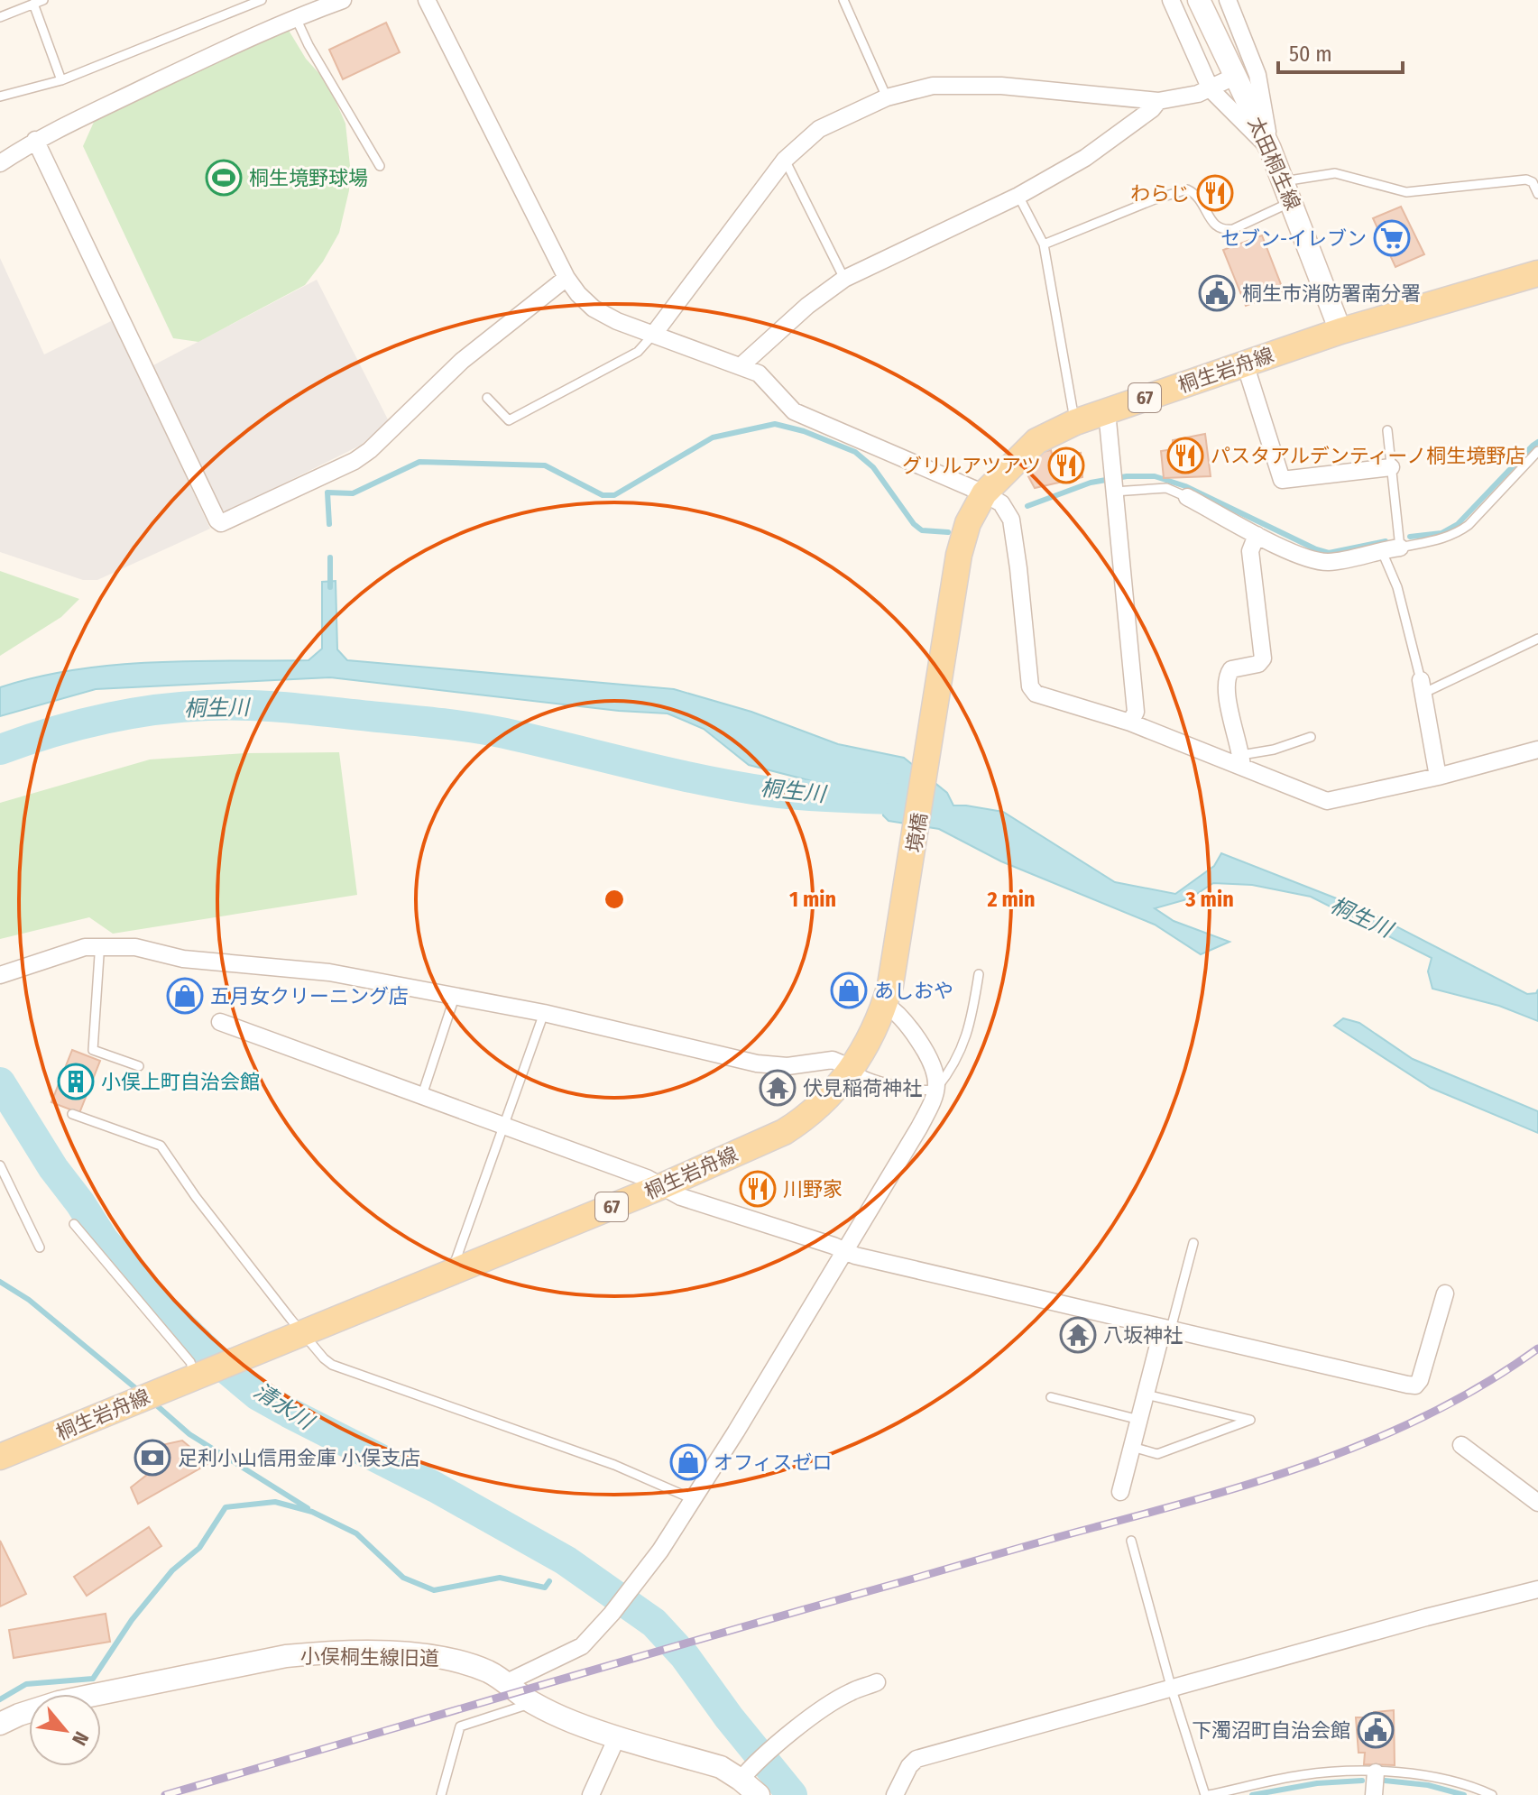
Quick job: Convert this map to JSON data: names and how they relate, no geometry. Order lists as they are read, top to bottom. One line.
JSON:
{"streets":{"main road":["桐生岩舟線","67","境橋"],"street":["太田桐生線","小俣桐生線旧道"]},"crossings":[["太田桐生線","桐生岩舟線"],["桐生岩舟線","境橋"]],"water":["桐生川","清水川"],"places":{"sports":["桐生境野球場"],"restaurant":["わらじ","パスタアルデンティーノ桐生境野店","グリルアツアツ","川野家"],"supermarket":["セブン-イレブン"],"public building":["桐生市消防署南分署","下濁沼町自治会館"],"shop":["あしおや","五月女クリーニング店","オフィスゼロ"],"building":["小俣上町自治会館"],"temple":["伏見稲荷神社","八坂神社"],"bank":["足利小山信用金庫 小俣支店"]},"scale_bar":"50 m","north":"bottom right","rings":["1 min","2 min","3 min"]}
